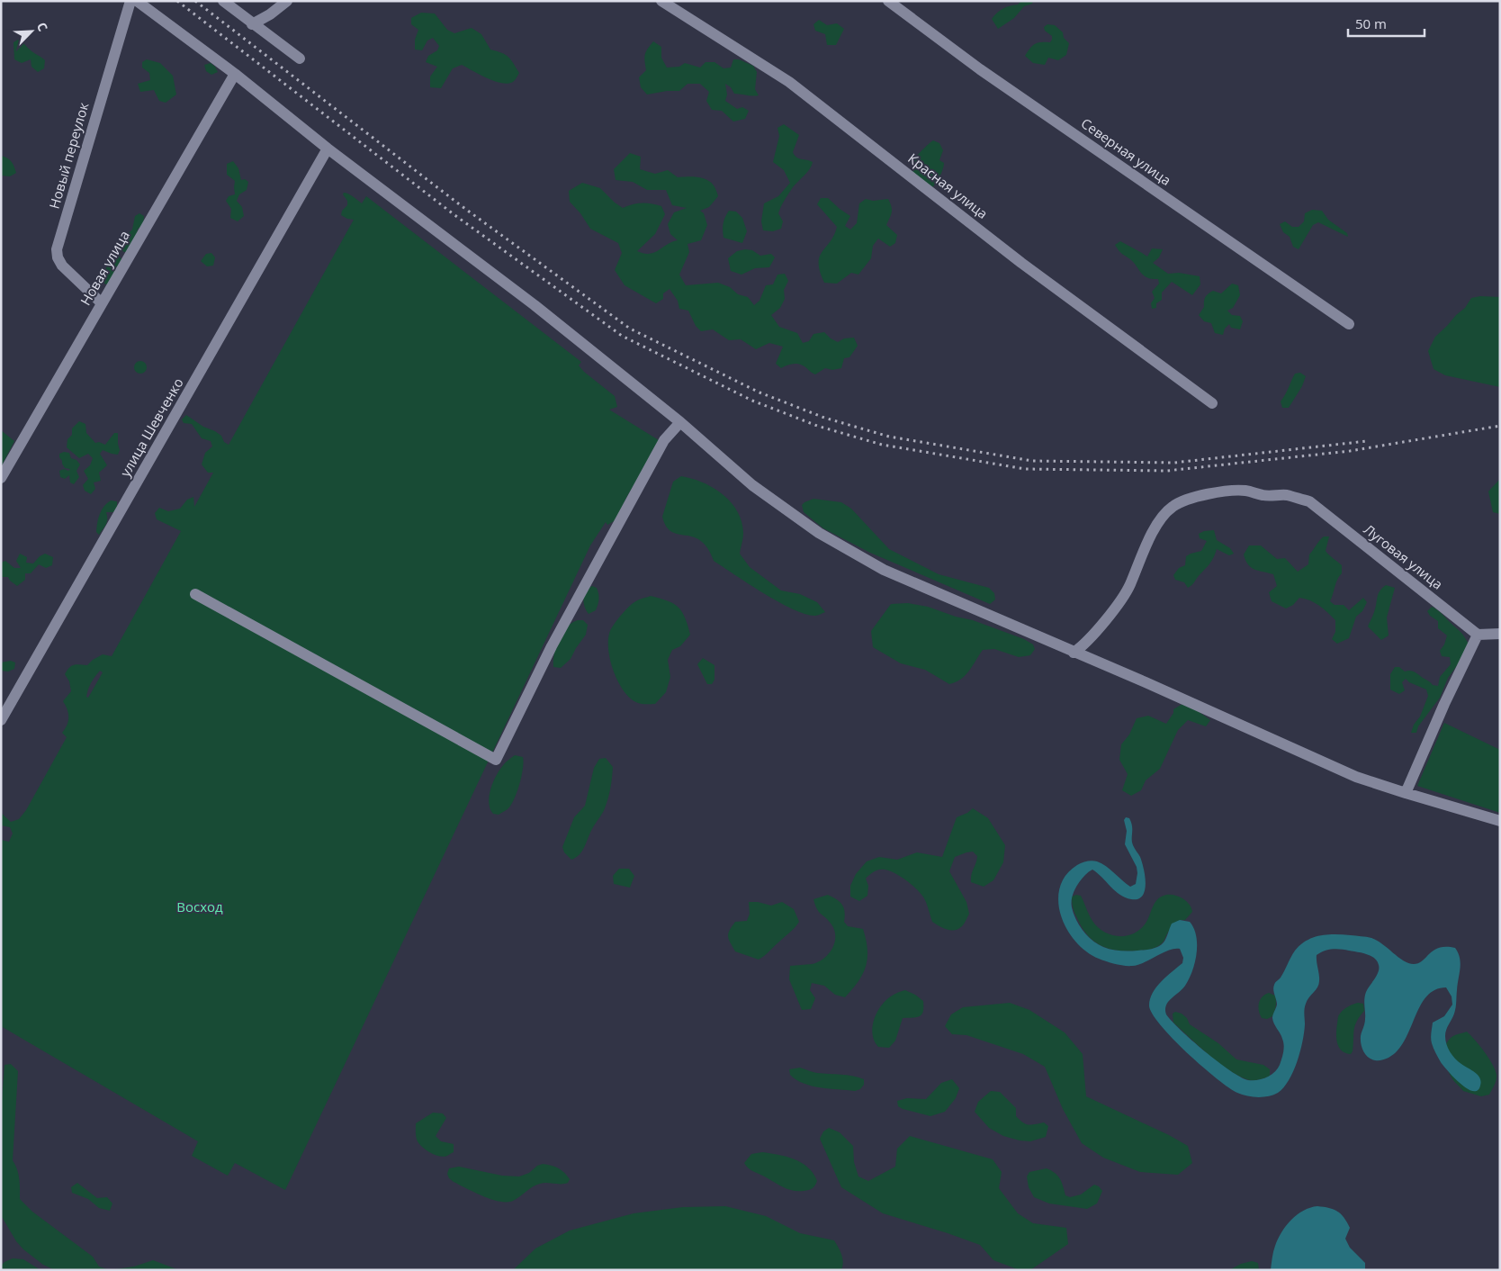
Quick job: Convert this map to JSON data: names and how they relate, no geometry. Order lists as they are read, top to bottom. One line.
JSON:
{"streets":{"street":["Северная улица","Новый переулок","Красная улица","Новая улица","улица Шевченко","Луговая улица"]},"crossings":[["Новый переулок","Новая улица"]],"parks":["Восход"],"scale_bar":"50 m","north":"top right"}
